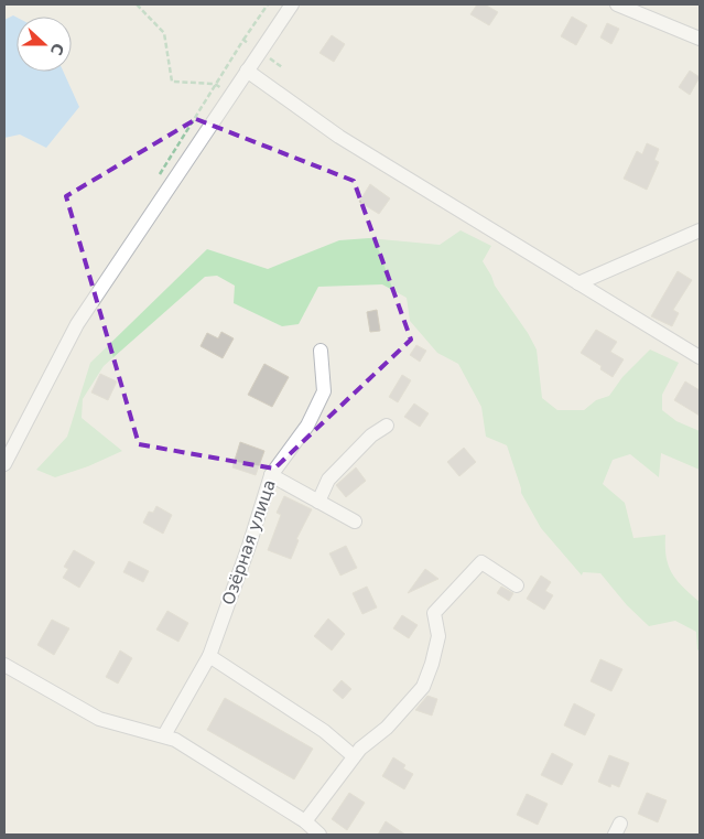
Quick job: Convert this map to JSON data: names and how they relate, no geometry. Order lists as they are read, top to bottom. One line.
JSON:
{"streets":{"street":["Озёрная улица"]},"north":"right"}
